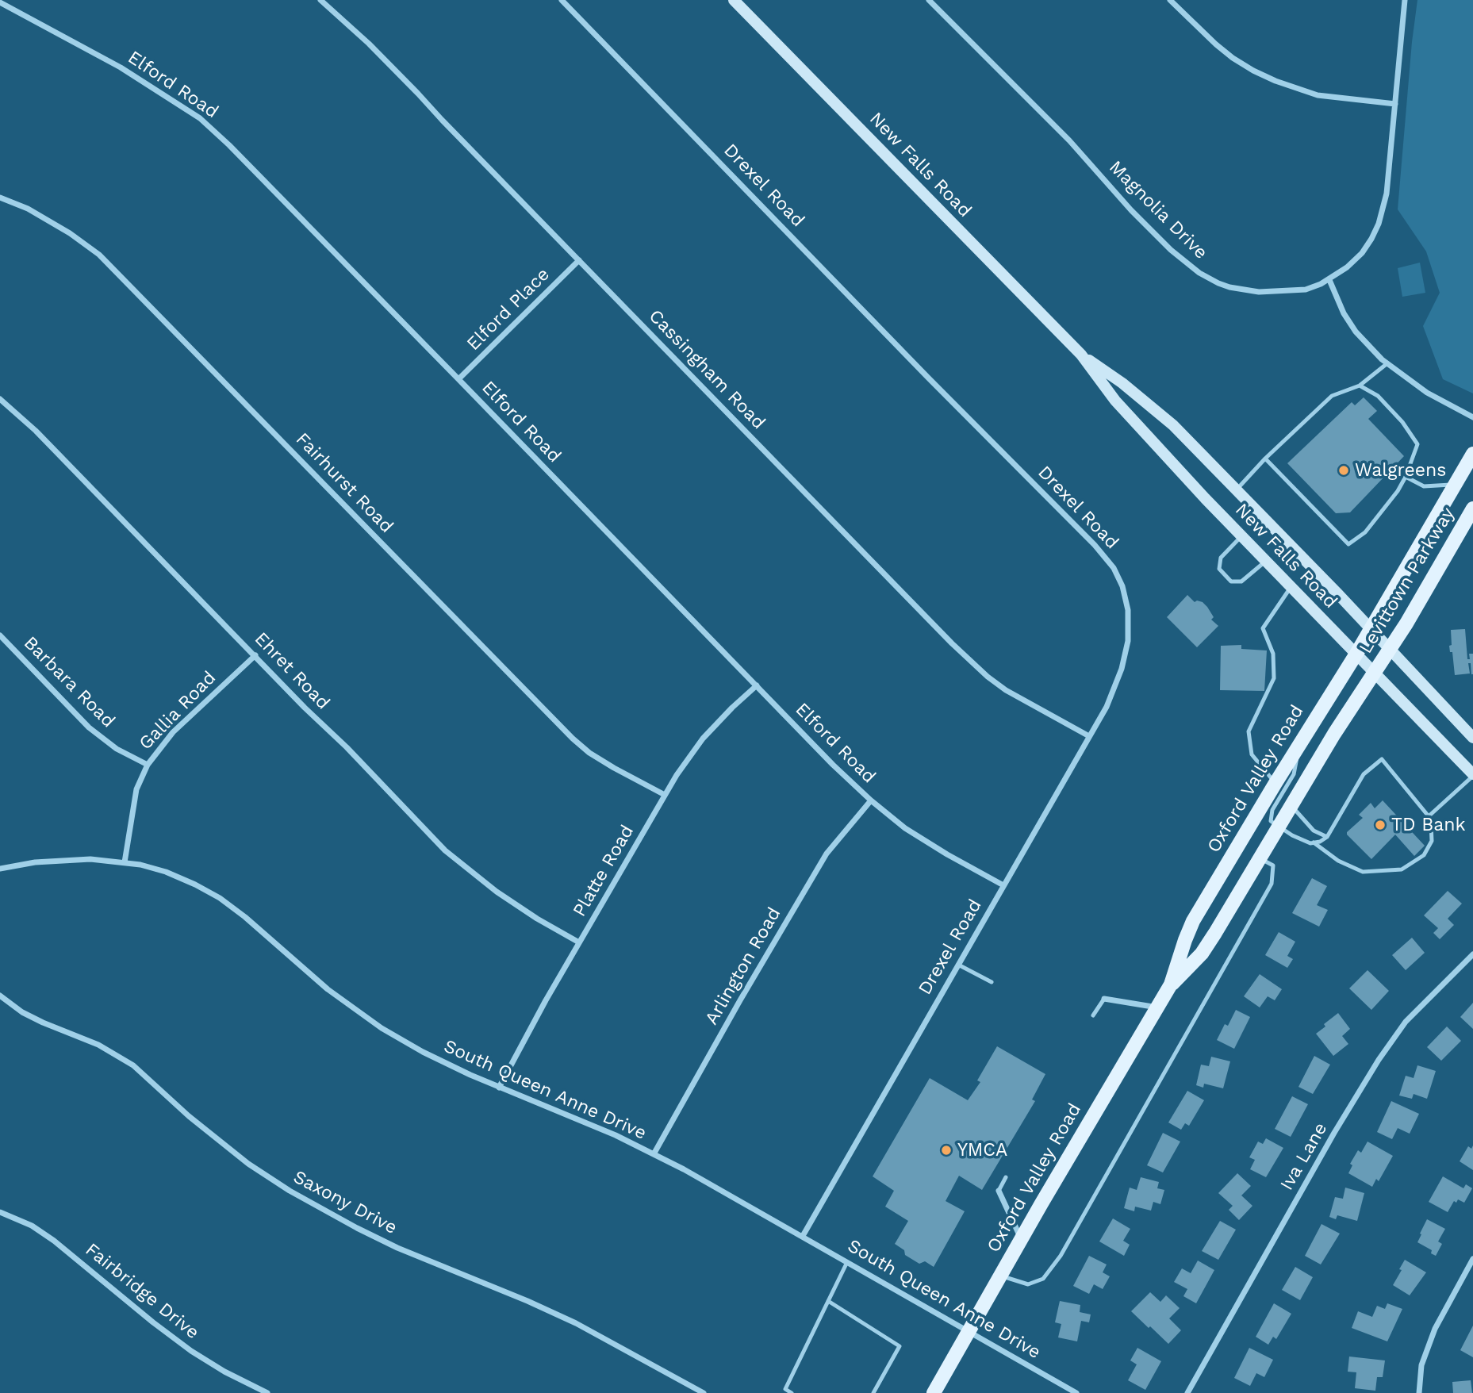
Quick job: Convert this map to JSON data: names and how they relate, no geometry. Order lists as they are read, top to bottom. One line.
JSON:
{"streets":{"main road":["New Falls Road","Levittown Parkway","Oxford Valley Road"],"street":["Elford Road","Drexel Road","Magnolia Drive","Elford Place","Cassingham Road","Fairhurst Road","Ehret Road","Barbara Road","Gallia Road","Platte Road","Arlington Road","South Queen Anne Drive","Iva Lane","Saxony Drive","Fairbridge Drive"]},"crossings":[["Elford Road","Drexel Road"],["Elford Road","Elford Place"],["Elford Road","Platte Road"],["Elford Road","Arlington Road"],["New Falls Road","Levittown Parkway"],["New Falls Road","Oxford Valley Road"],["Drexel Road","Cassingham Road"],["Drexel Road","South Queen Anne Drive"],["Elford Place","Cassingham Road"],["Fairhurst Road","Platte Road"],["Levittown Parkway","Oxford Valley Road"],["Ehret Road","Gallia Road"],["Ehret Road","Platte Road"],["Barbara Road","Gallia Road"],["Gallia Road","South Queen Anne Drive"],["Oxford Valley Road","South Queen Anne Drive"],["Platte Road","South Queen Anne Drive"],["Arlington Road","South Queen Anne Drive"]],"places":["Walgreens","TD Bank","YMCA"]}
